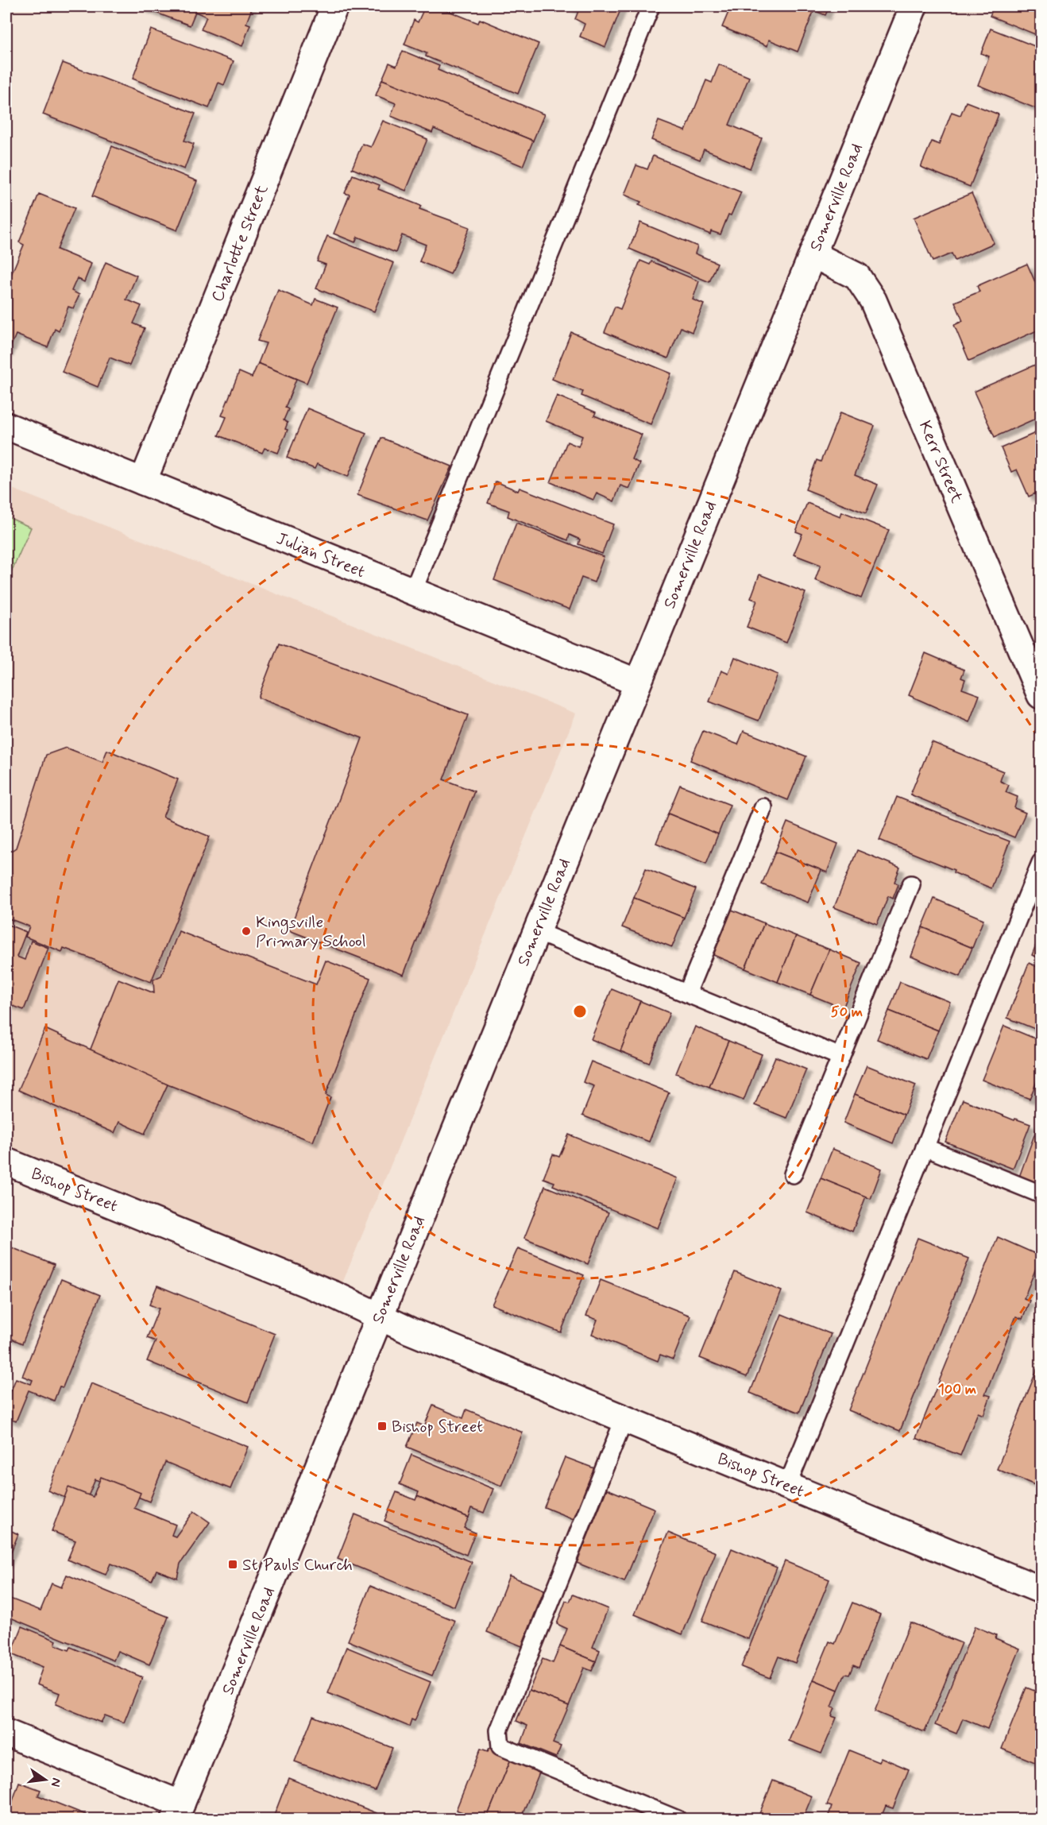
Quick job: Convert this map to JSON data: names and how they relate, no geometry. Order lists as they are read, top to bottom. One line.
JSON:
{"streets":{"street":["Somerville Road","Charlotte Street","Kerr Street","Julian Street","Bishop Street"]},"crossings":[["Somerville Road","Kerr Street"],["Somerville Road","Julian Street"],["Somerville Road","Bishop Street"],["Charlotte Street","Julian Street"]],"places":{"other":["Kingsville Primary School"],"transit":["Bishop Street","St Pauls Church"]},"north":"right","rings":["50 m","100 m"]}
